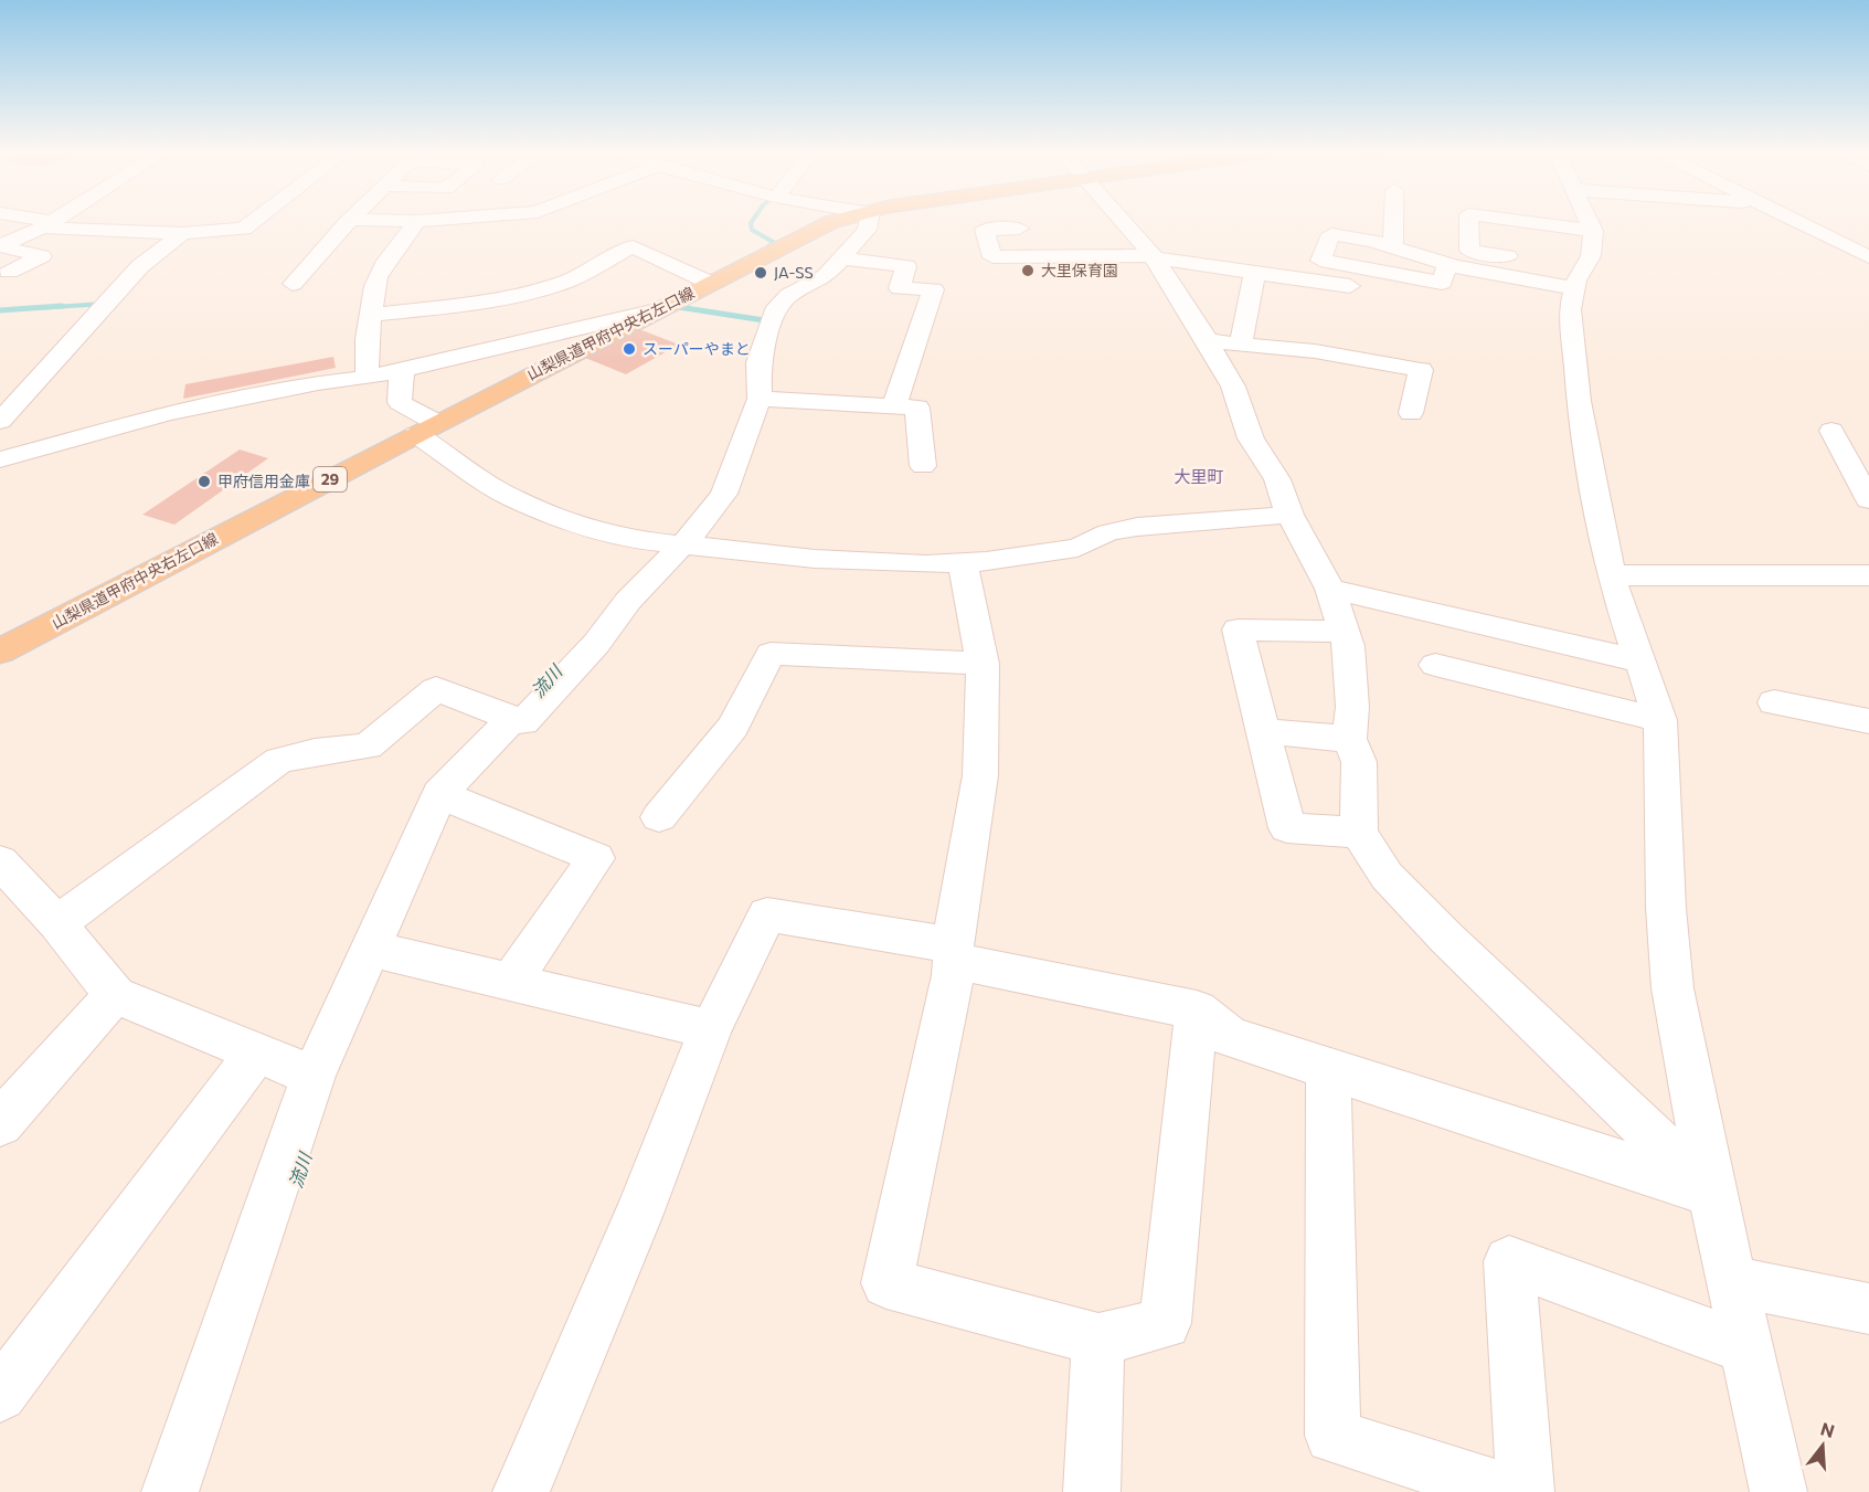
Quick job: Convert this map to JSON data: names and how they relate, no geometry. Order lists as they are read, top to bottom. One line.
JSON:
{"streets":{"main road":["山梨県道甲府中央右左口線","29"]},"districts":["大里町"],"water":["流川"],"places":["大里保育園","JA-SS","スーパーやまと","甲府信用金庫"],"north":"top"}
